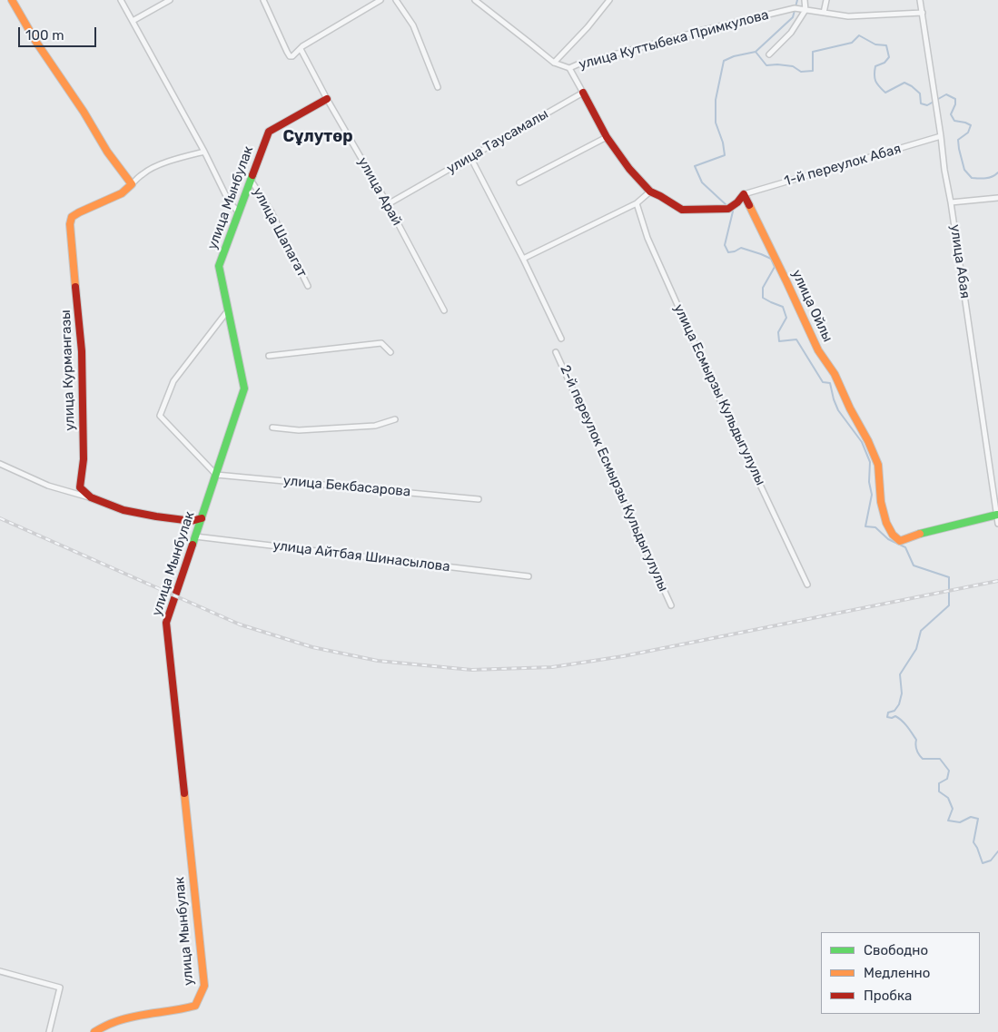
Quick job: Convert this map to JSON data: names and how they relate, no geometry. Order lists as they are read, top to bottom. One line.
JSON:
{"streets":{"street":["улица Куттыбека Примкулова","улица Таусамалы","1-й переулок Абая","улица Арай","улица Мынбулак","улица Шапагат","улица Абая","улица Ойлы","улица Курмангазы","улица Есмырзы Кульдыгулулы","2-й переулок Есмырзы Кульдыгулулы","улица Бекбасарова","улица Айтбая Шинасылова"]},"crossings":[["улица Куттыбека Примкулова","улица Абая"],["улица Таусамалы","улица Арай"],["1-й переулок Абая","улица Абая"],["1-й переулок Абая","улица Ойлы"],["улица Арай","улица Мынбулак"],["улица Мынбулак","улица Шапагат"],["улица Мынбулак","улица Бекбасарова"],["улица Мынбулак","улица Айтбая Шинасылова"],["улица Абая","улица Ойлы"]],"districts":["Сұлутөр"],"legend":["Свободно","Медленно","Пробка"],"scale_bar":"100 m"}
